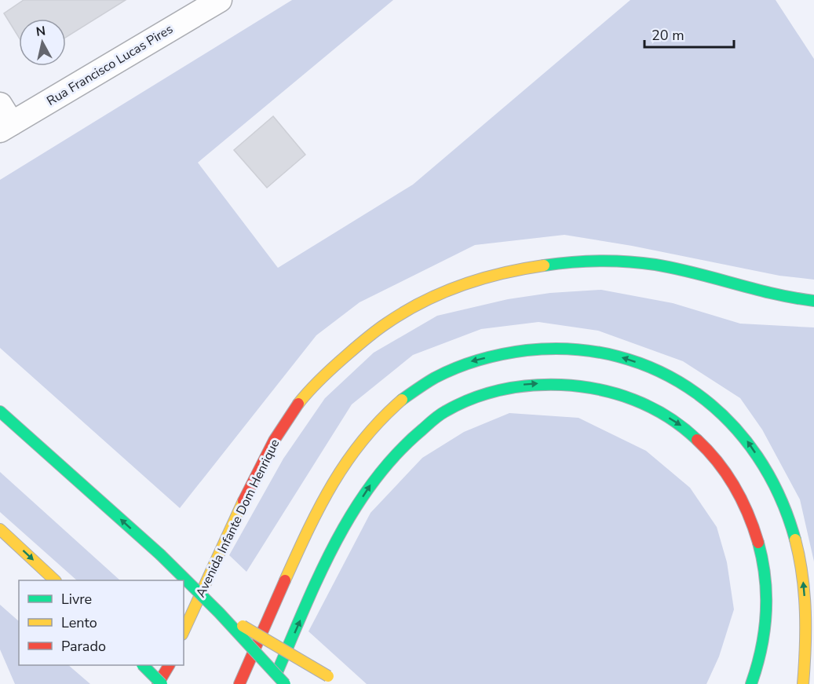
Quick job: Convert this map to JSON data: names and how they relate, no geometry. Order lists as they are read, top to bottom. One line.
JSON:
{"streets":{"main road":["Avenida Infante Dom Henrique"],"street":["Rua Francisco Lucas Pires"]},"legend":["Livre","Lento","Parado"],"scale_bar":"20 m","north":"top"}
